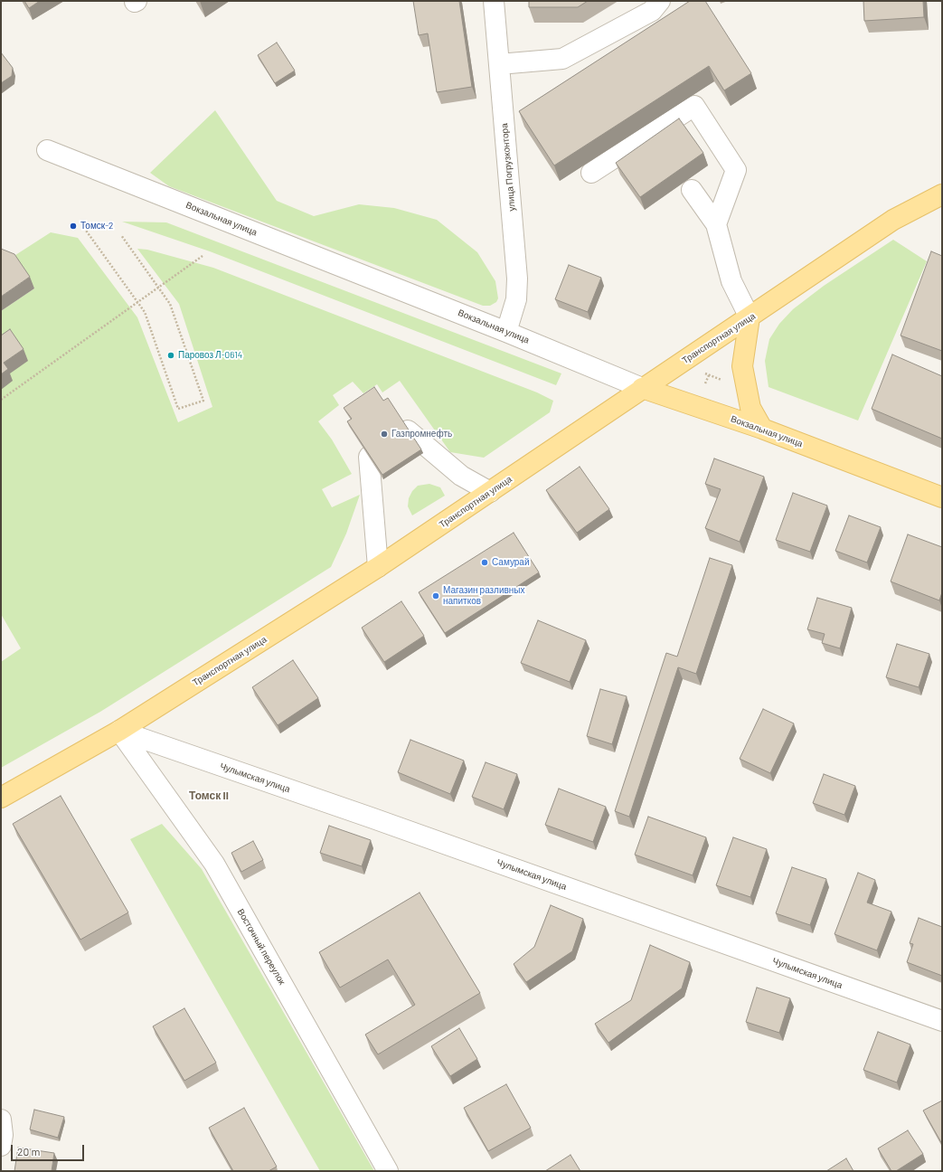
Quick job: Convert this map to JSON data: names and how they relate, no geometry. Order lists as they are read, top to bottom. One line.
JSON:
{"streets":{"main road":["Вокзальная улица","Транспортная улица"],"street":["улица Погрузконтора","Чулымская улица","Восточный переулок"]},"crossings":[["улица Погрузконтора","Вокзальная улица"],["Вокзальная улица","Транспортная улица"],["Транспортная улица","Чулымская улица"],["Транспортная улица","Восточный переулок"],["Чулымская улица","Восточный переулок"]],"districts":["Томск II"],"places":["Томск-2","Паровоз Л-0614","Газпромнефть","Самурай","Магазин разливных напитков"],"scale_bar":"20 m"}
